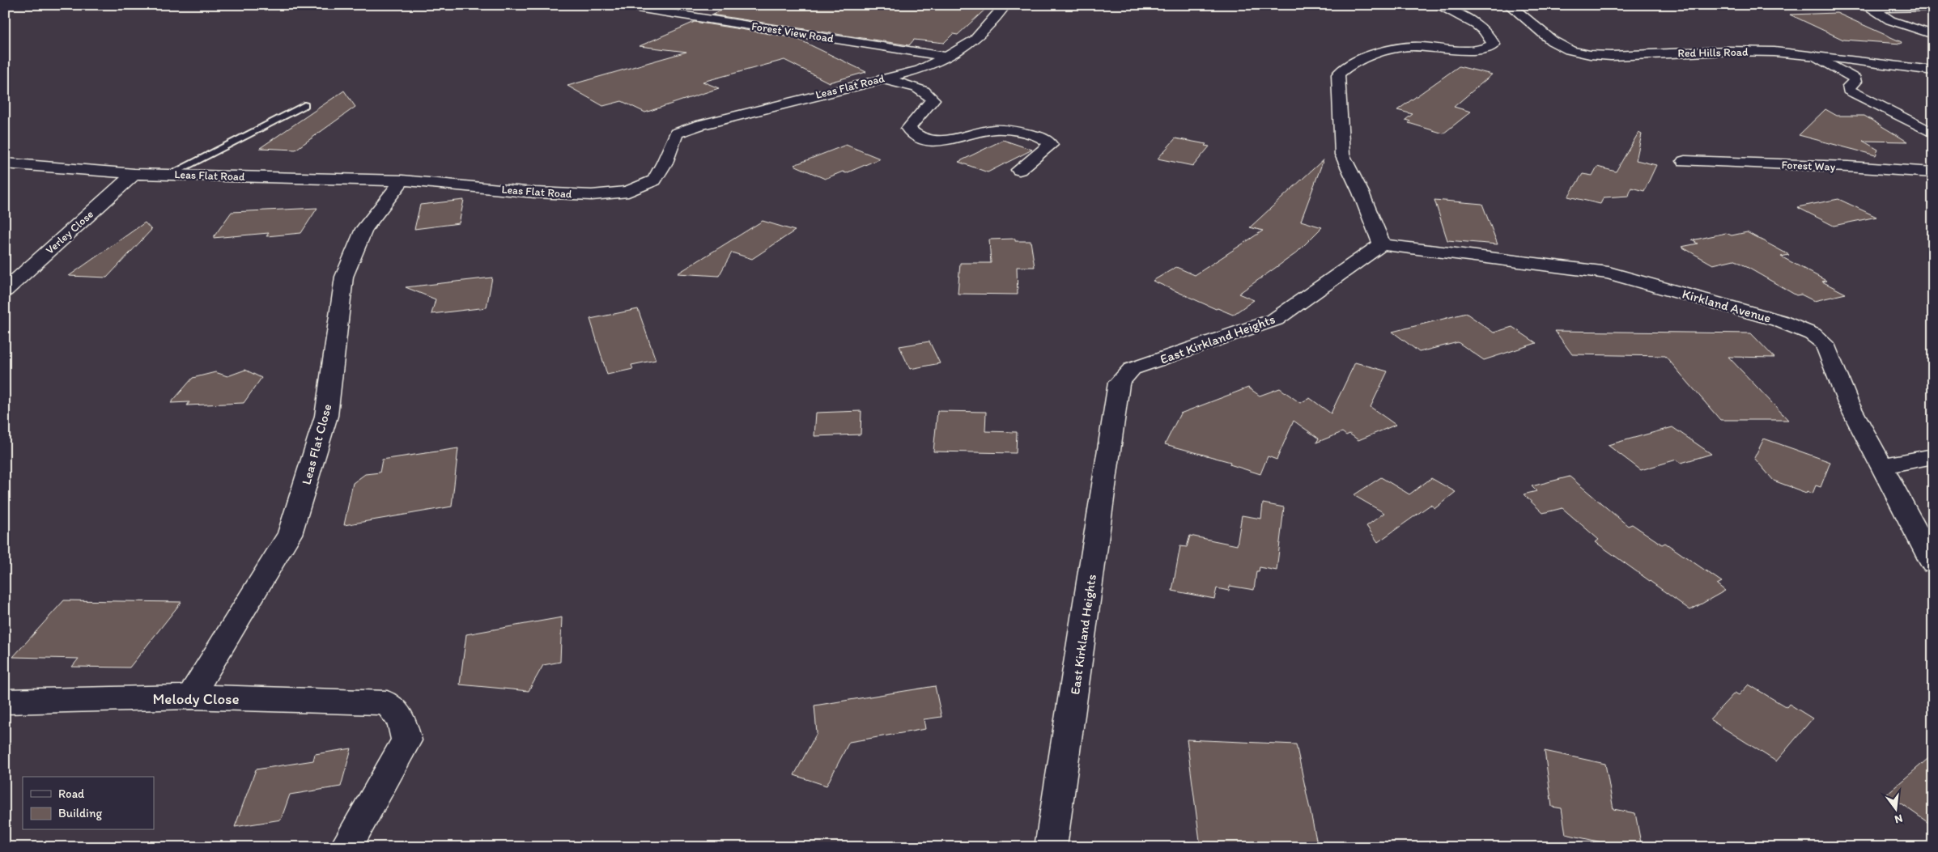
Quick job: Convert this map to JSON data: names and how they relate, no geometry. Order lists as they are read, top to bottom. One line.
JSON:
{"streets":{"street":["Forest View Road","Red Hills Road","Leas Flat Road","Forest Way","Verley Close","Kirkland Avenue","East Kirkland Heights","Leas Flat Close","Melody Close"]},"crossings":[["Forest View Road","Leas Flat Road"],["Leas Flat Road","Verley Close"],["Leas Flat Road","Leas Flat Close"],["Kirkland Avenue","East Kirkland Heights"],["Leas Flat Close","Melody Close"]],"legend":["Road","Building"],"north":"bottom"}
